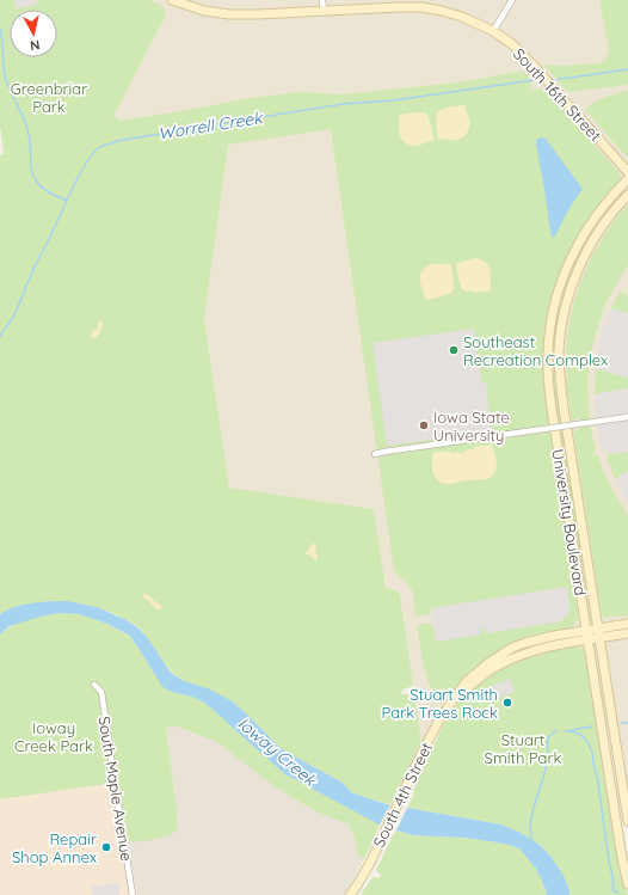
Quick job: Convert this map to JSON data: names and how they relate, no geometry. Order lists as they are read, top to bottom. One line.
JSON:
{"streets":{"main road":["South 16th Street","University Boulevard","South 4th Street"],"street":["South Maple Avenue"]},"crossings":[["University Boulevard","South 4th Street"]],"water":["Worrell Creek","Ioway Creek"],"parks":["Greenbriar Park","Ioway Creek Park","Stuart Smith Park"],"places":["Southeast Recreation Complex","Iowa State University","Stuart Smith Park Trees Rock","Repair Shop Annex"],"north":"bottom"}
